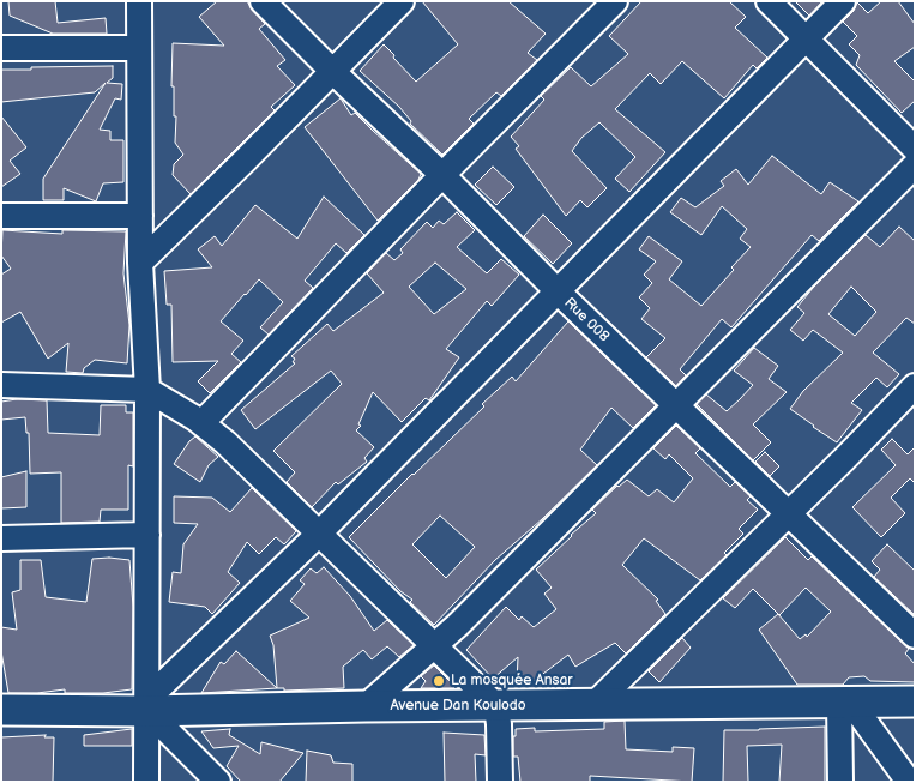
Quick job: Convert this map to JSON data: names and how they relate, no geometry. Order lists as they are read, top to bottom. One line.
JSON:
{"streets":{"street":["Rue 008","Avenue Dan Koulodo"]},"places":["La mosquée Ansar"]}
